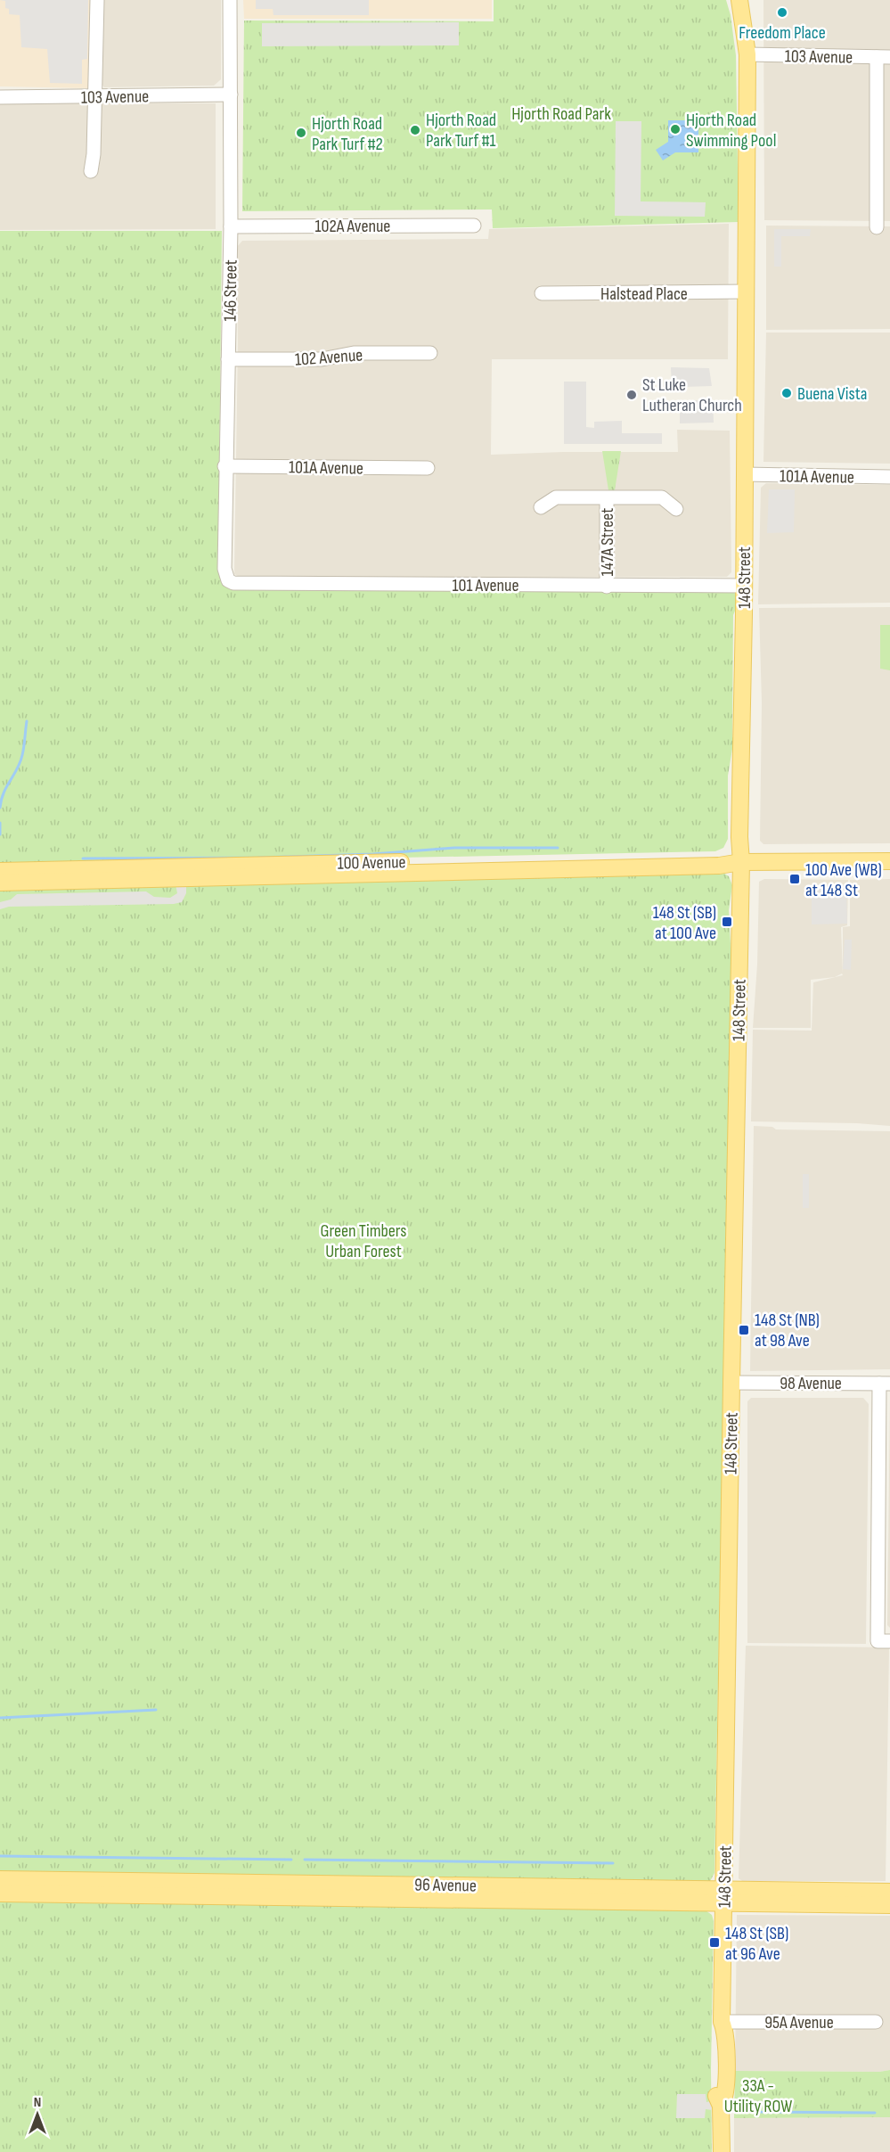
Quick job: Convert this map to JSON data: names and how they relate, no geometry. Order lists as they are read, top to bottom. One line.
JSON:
{"streets":{"main road":["148 Street","100 Avenue","96 Avenue"],"street":["103 Avenue","102A Avenue","146 Street","Halstead Place","102 Avenue","101A Avenue","147A Street","101 Avenue","98 Avenue","95A Avenue"]},"crossings":[["103 Avenue","146 Street"],["103 Avenue","148 Street"],["102A Avenue","146 Street"],["146 Street","102 Avenue"],["146 Street","101A Avenue"],["146 Street","101 Avenue"],["Halstead Place","148 Street"],["101A Avenue","148 Street"],["147A Street","101 Avenue"],["148 Street","101 Avenue"],["148 Street","100 Avenue"],["148 Street","98 Avenue"],["148 Street","96 Avenue"],["148 Street","95A Avenue"]],"parks":["Hjorth Road Park","Green Timbers Urban Forest","33A - Utility ROW"],"places":{"other":["Freedom Place","Hjorth Road Swimming Pool","Hjorth Road Park Turf #1","Hjorth Road Park Turf #2","Buena Vista","St Luke Lutheran Church"],"transit":["100 Ave (WB) at 148 St","148 St (SB) at 100 Ave","148 St (NB) at 98 Ave","148 St (SB) at 96 Ave"]},"north":"top"}
